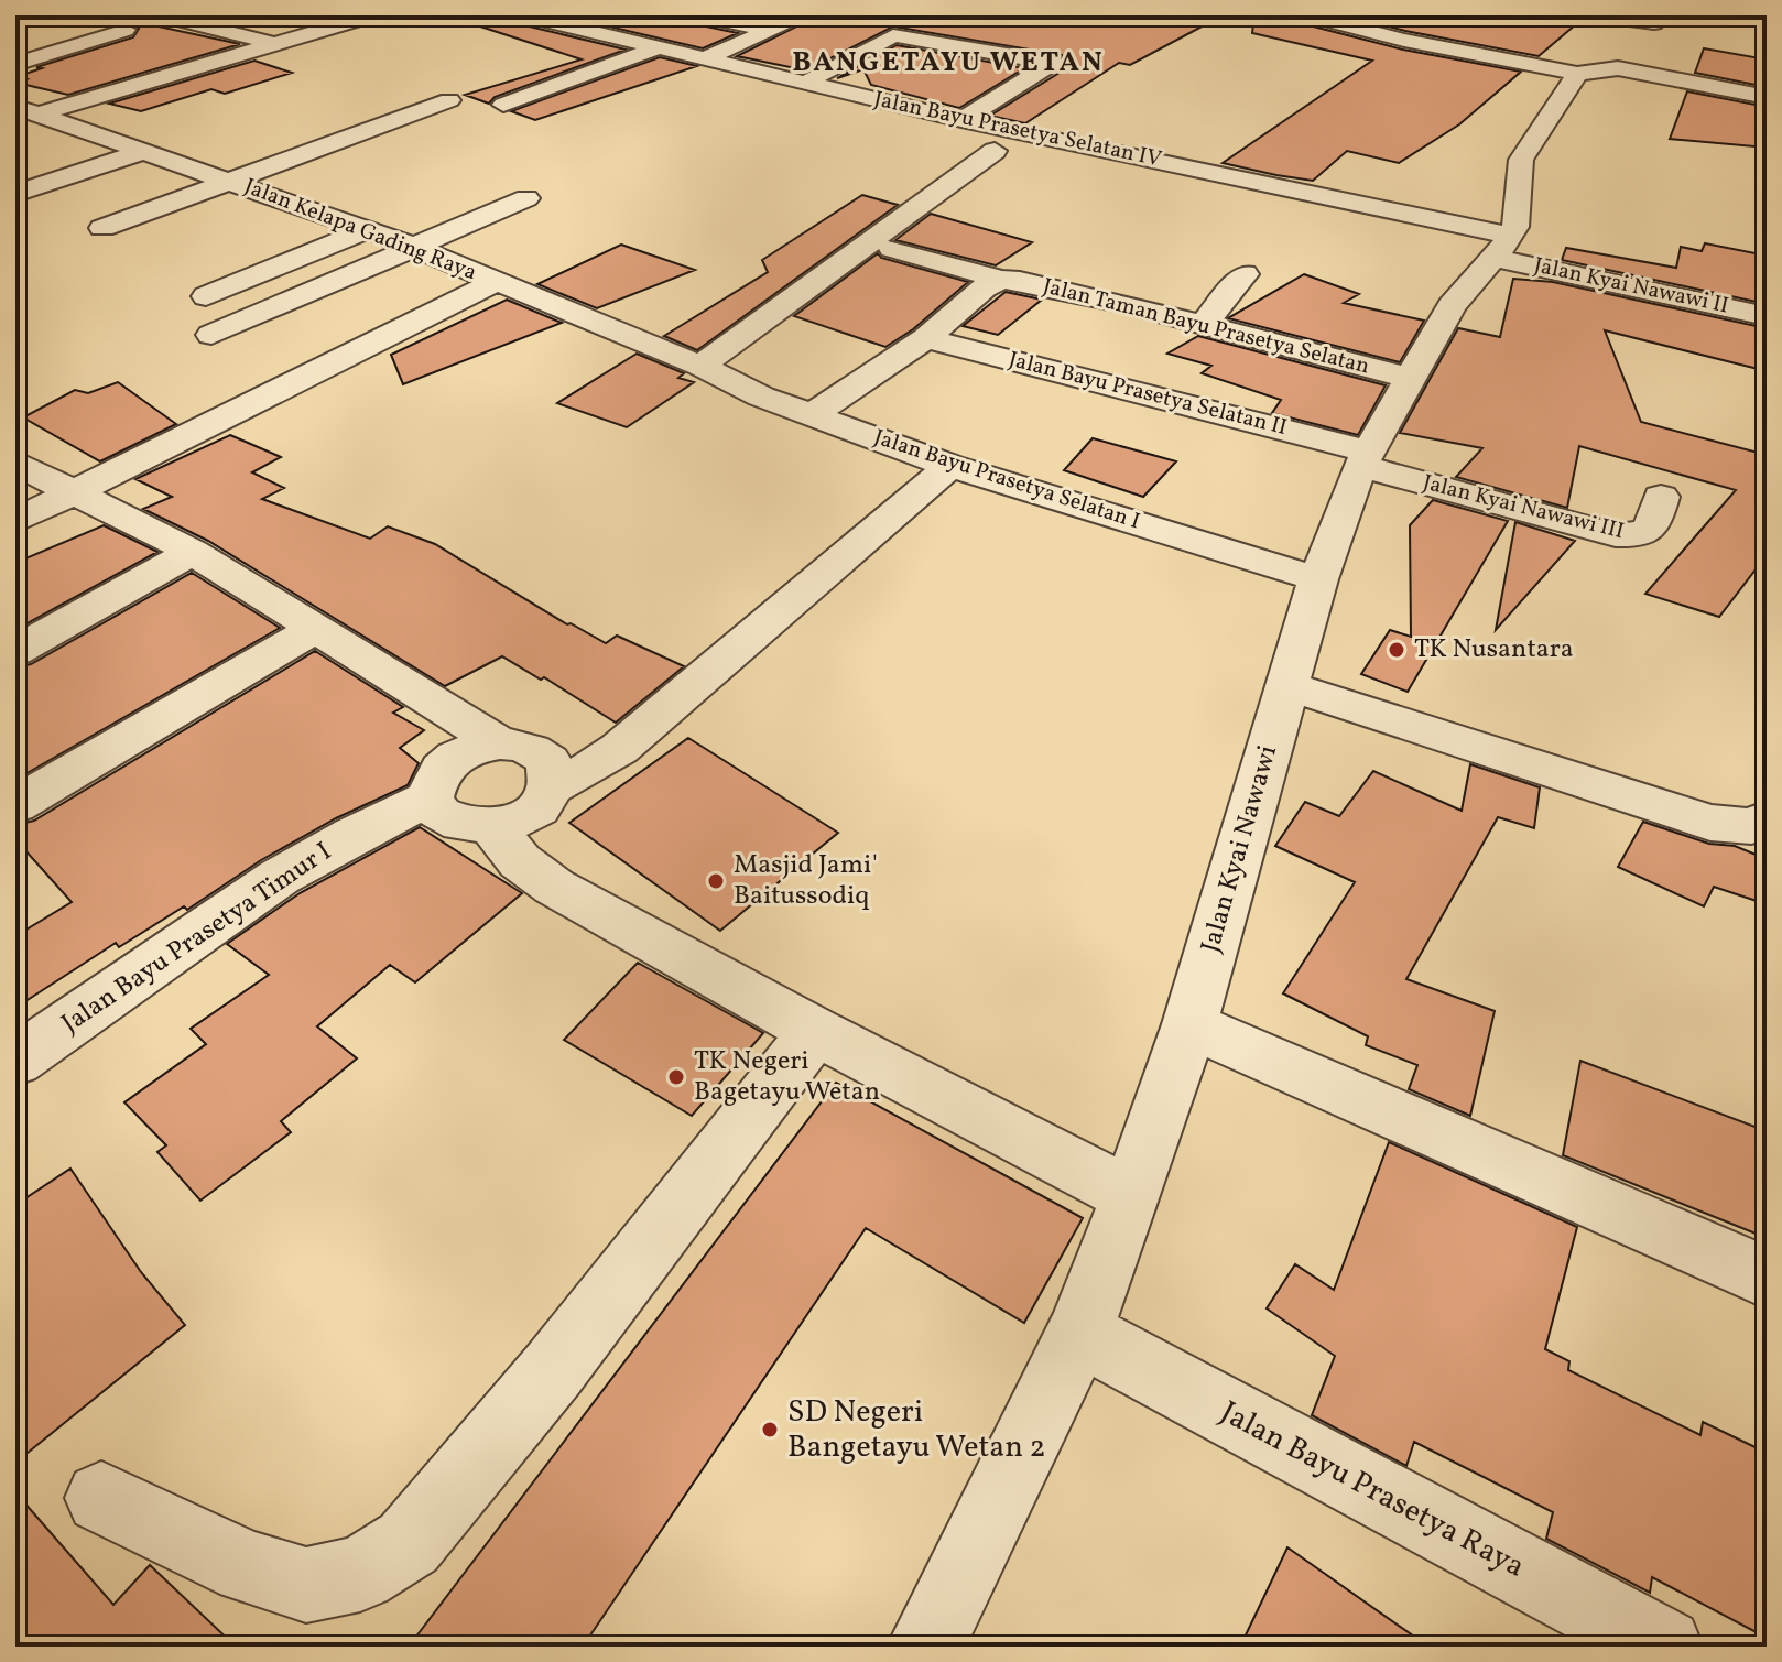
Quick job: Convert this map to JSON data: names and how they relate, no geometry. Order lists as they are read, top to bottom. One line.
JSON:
{"streets":{"street":["Jalan Bayu Prasetya Selatan IV","Jalan Kelapa Gading Raya","Jalan Kyai Nawawi II","Jalan Taman Bayu Prasetya Selatan","Jalan Bayu Prasetya Selatan II","Jalan Bayu Prasetya Selatan I","Jalan Kyai Nawawi III","Jalan Kyai Nawawi","Jalan Bayu Prasetya Timur I","Jalan Bayu Prasetya Raya"]},"crossings":[["Jalan Bayu Prasetya Selatan IV","Jalan Kyai Nawawi II"],["Jalan Bayu Prasetya Selatan IV","Jalan Kyai Nawawi"],["Jalan Kelapa Gading Raya","Jalan Bayu Prasetya Selatan I"],["Jalan Kyai Nawawi II","Jalan Kyai Nawawi"],["Jalan Taman Bayu Prasetya Selatan","Jalan Kyai Nawawi"],["Jalan Bayu Prasetya Selatan II","Jalan Kyai Nawawi III"],["Jalan Bayu Prasetya Selatan II","Jalan Kyai Nawawi"],["Jalan Bayu Prasetya Selatan I","Jalan Kyai Nawawi"],["Jalan Kyai Nawawi III","Jalan Kyai Nawawi"],["Jalan Kyai Nawawi","Jalan Bayu Prasetya Raya"]],"districts":["BANGETAYU WETAN"],"places":["TK Nusantara","Masjid Jami' Baitussodiq","TK Negeri Bagetayu Wetan","SD Negeri Bangetayu Wetan 2"]}
